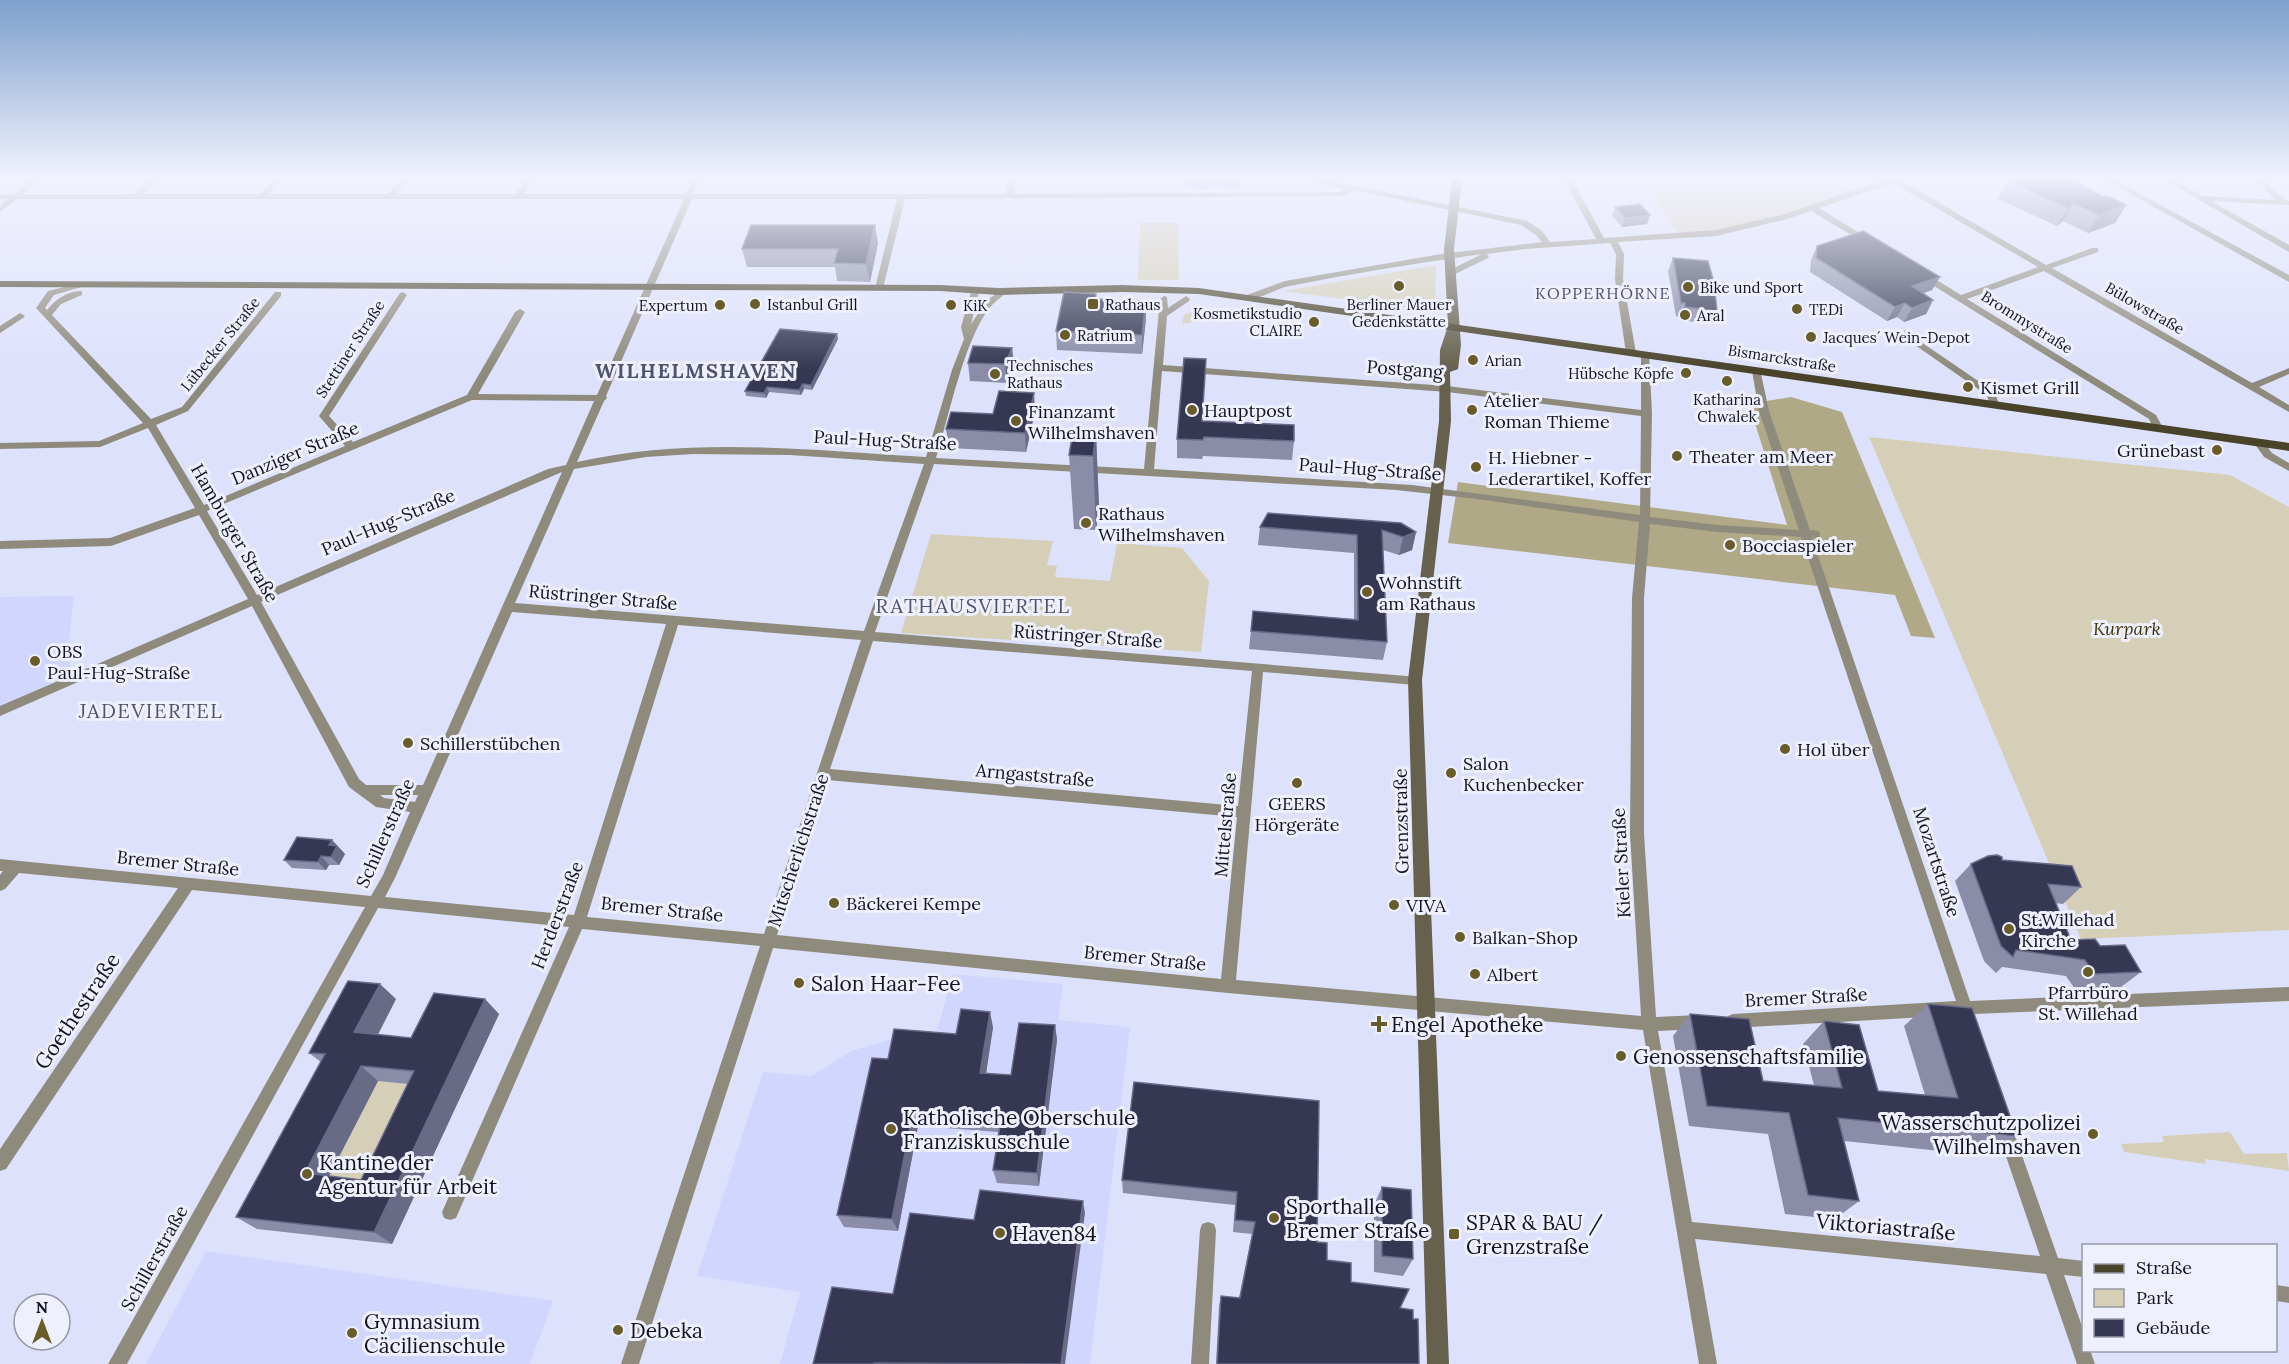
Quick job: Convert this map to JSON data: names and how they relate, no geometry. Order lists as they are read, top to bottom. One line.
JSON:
{"streets":{"main road":["Bismarckstraße","Grenzstraße"],"street":["Bülowstraße","Brommystraße","Lübecker Straße","Stettiner Straße","Postgang","Paul-Hug-Straße","Danziger Straße","Hamburger Straße","Rüstringer Straße","Arngaststraße","Mittelstraße","Schillerstraße","Mitscherlichstraße","Mozartstraße","Bremer Straße","Kieler Straße","Herderstraße","Goethestraße","Viktoriastraße"]},"crossings":[["Brommystraße","Bismarckstraße"],["Lübecker Straße","Bismarckstraße"],["Lübecker Straße","Hamburger Straße"],["Stettiner Straße","Bismarckstraße"],["Stettiner Straße","Danziger Straße"],["Bismarckstraße","Grenzstraße"],["Bismarckstraße","Schillerstraße"],["Bismarckstraße","Mitscherlichstraße"],["Bismarckstraße","Mozartstraße"],["Bismarckstraße","Kieler Straße"],["Postgang","Grenzstraße"],["Postgang","Kieler Straße"],["Paul-Hug-Straße","Hamburger Straße"],["Paul-Hug-Straße","Grenzstraße"],["Paul-Hug-Straße","Schillerstraße"],["Paul-Hug-Straße","Mitscherlichstraße"],["Paul-Hug-Straße","Mozartstraße"],["Paul-Hug-Straße","Kieler Straße"],["Danziger Straße","Hamburger Straße"],["Danziger Straße","Schillerstraße"],["Hamburger Straße","Schillerstraße"],["Rüstringer Straße","Grenzstraße"],["Rüstringer Straße","Mittelstraße"],["Rüstringer Straße","Schillerstraße"],["Rüstringer Straße","Mitscherlichstraße"],["Rüstringer Straße","Herderstraße"],["Arngaststraße","Mittelstraße"],["Arngaststraße","Mitscherlichstraße"],["Grenzstraße","Bremer Straße"],["Mittelstraße","Bremer Straße"],["Schillerstraße","Bremer Straße"],["Mitscherlichstraße","Bremer Straße"],["Mozartstraße","Bremer Straße"],["Bremer Straße","Kieler Straße"],["Bremer Straße","Herderstraße"],["Bremer Straße","Goethestraße"],["Kieler Straße","Viktoriastraße"]],"districts":["KOPPERHÖRNE","WILHELMSHAVEN","RATHAUSVIERTEL","JADEVIERTEL"],"parks":["Kurpark"],"places":{"other":["Berliner Mauer Gedenkstätte","Bike und Sport","Istanbul Grill","Expertum","KiK","TEDi","Aral","Kosmetikstudio CLAIRE","Ratrium","Jacques´ Wein-Depot","Arian","Hübsche Köpfe","Technisches Rathaus","Katharina Chwalek","Kismet Grill","Hauptpost","Atelier Roman Thieme","Finanzamt Wilhelmshaven","Grünebast","Theater am Meer","H. Hiebner - Lederartikel, Koffer","Rathaus Wilhelmshaven","Bocciaspieler","Wohnstift am Rathaus","OBS Paul-Hug-Straße","Schillerstübchen","Hol über","Salon Kuchenbecker","GEERS Hörgeräte","Bäckerei Kempe","VIVA","St.Willehad Kirche","Balkan-Shop","Pfarrbüro St. Willehad","Albert","Salon Haar-Fee","Genossenschaftsfamilie","Katholische Oberschule Franziskusschule","Wasserschutzpolizei Wilhelmshaven","Kantine der Agentur für Arbeit","Sporthalle Bremer Straße","Haven84","Debeka","Gymnasium Cäcilienschule"],"transit":["Rathaus","SPAR & BAU / Grenzstraße"],"health":["Engel Apotheke"]},"legend":["Straße","Park","Gebäude"],"north":"top"}
